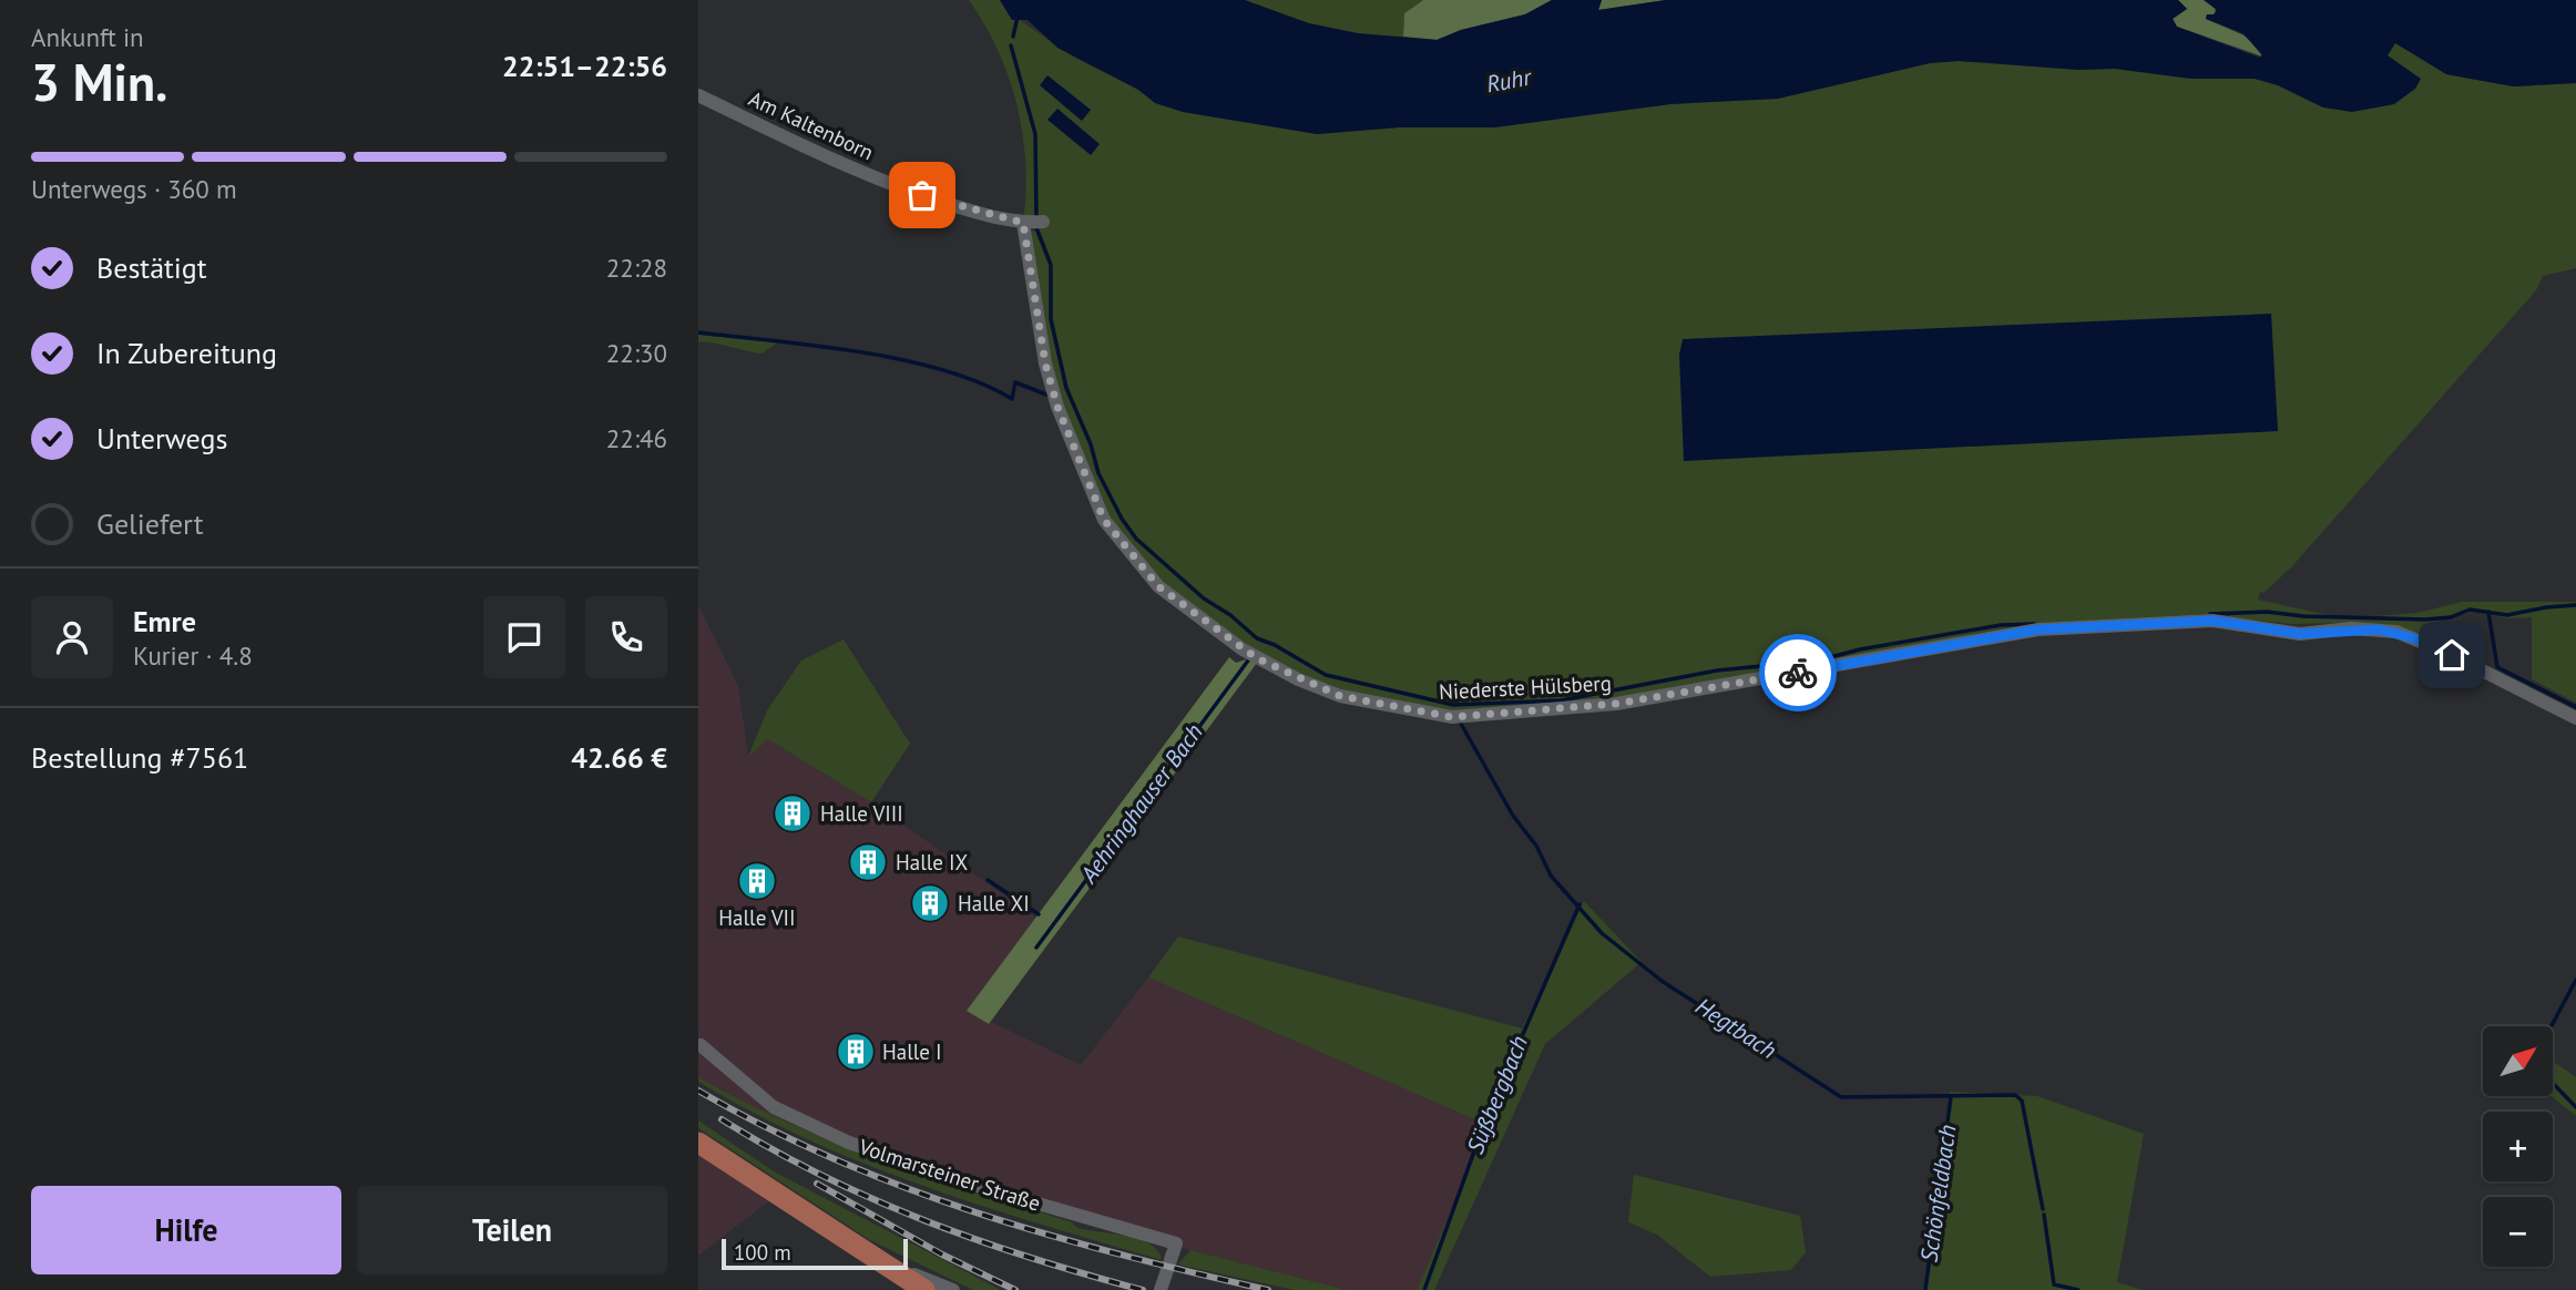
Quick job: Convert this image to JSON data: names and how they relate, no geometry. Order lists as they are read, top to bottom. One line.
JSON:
{"streets":{"street":["Am Kaltenborn","Niederste Hülsberg","Volmarsteiner Straße"]},"crossings":[["Am Kaltenborn","Niederste Hülsberg"]],"water":["Ruhr","Aehringhauser Bach","Hegtbach","Süßbergbach","Schönfeldbach"],"places":{"building":["Halle VIII","Halle IX","Halle VII","Halle XI","Halle I"]},"scale_bar":"100 m","north":"top right","page":{"heading":["3 Min.","Ankunft in","22:51–22:56"],"panel":["Emre","Kurier · 4.8","Bestellung #7561","42.66 €"],"bar":"Unterwegs · 360 m","list":[["Bestätigt","22:28"],["In Zubereitung","22:30"],["Unterwegs","22:46"],"Geliefert"],"map_buttons":["+","−"],"buttons":["Hilfe","Teilen"],"scale":"100 m"}}
